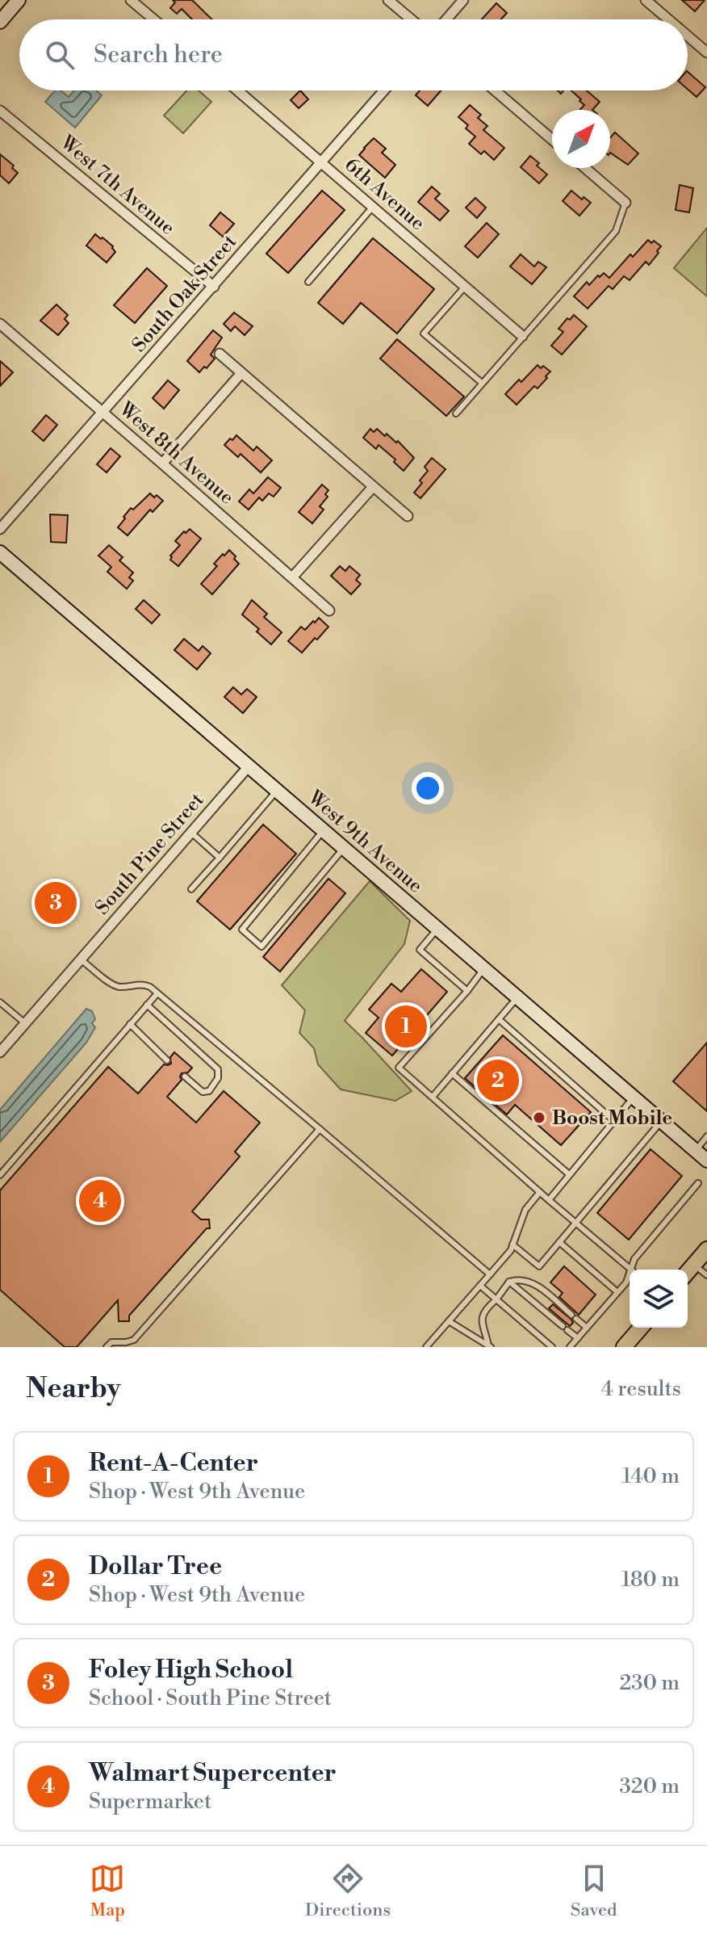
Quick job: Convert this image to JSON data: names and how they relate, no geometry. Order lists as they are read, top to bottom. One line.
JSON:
{"streets":{"street":["West 7th Avenue","6th Avenue","South Oak Street","West 8th Avenue","West 9th Avenue","South Pine Street"]},"crossings":[["West 7th Avenue","South Oak Street"],["6th Avenue","South Oak Street"],["South Oak Street","West 8th Avenue"],["West 9th Avenue","South Pine Street"]],"places":["Boost Mobile"],"north":"top right","page":{"search":"Search here","pins":["3","1","2","4"],"heading":["Nearby","4 results"],"list":[{"mark":"1","name":"Rent-A-Center","note":"Shop · West 9th Avenue","value":"140 m"},{"mark":"2","name":"Dollar Tree","note":"Shop · West 9th Avenue","value":"180 m"},{"mark":"3","name":"Foley High School","note":"School · South Pine Street","value":"230 m"},{"mark":"4","name":"Walmart Supercenter","note":"Supermarket","value":"320 m"}],"nav":["Map","Directions","Saved"]}}
